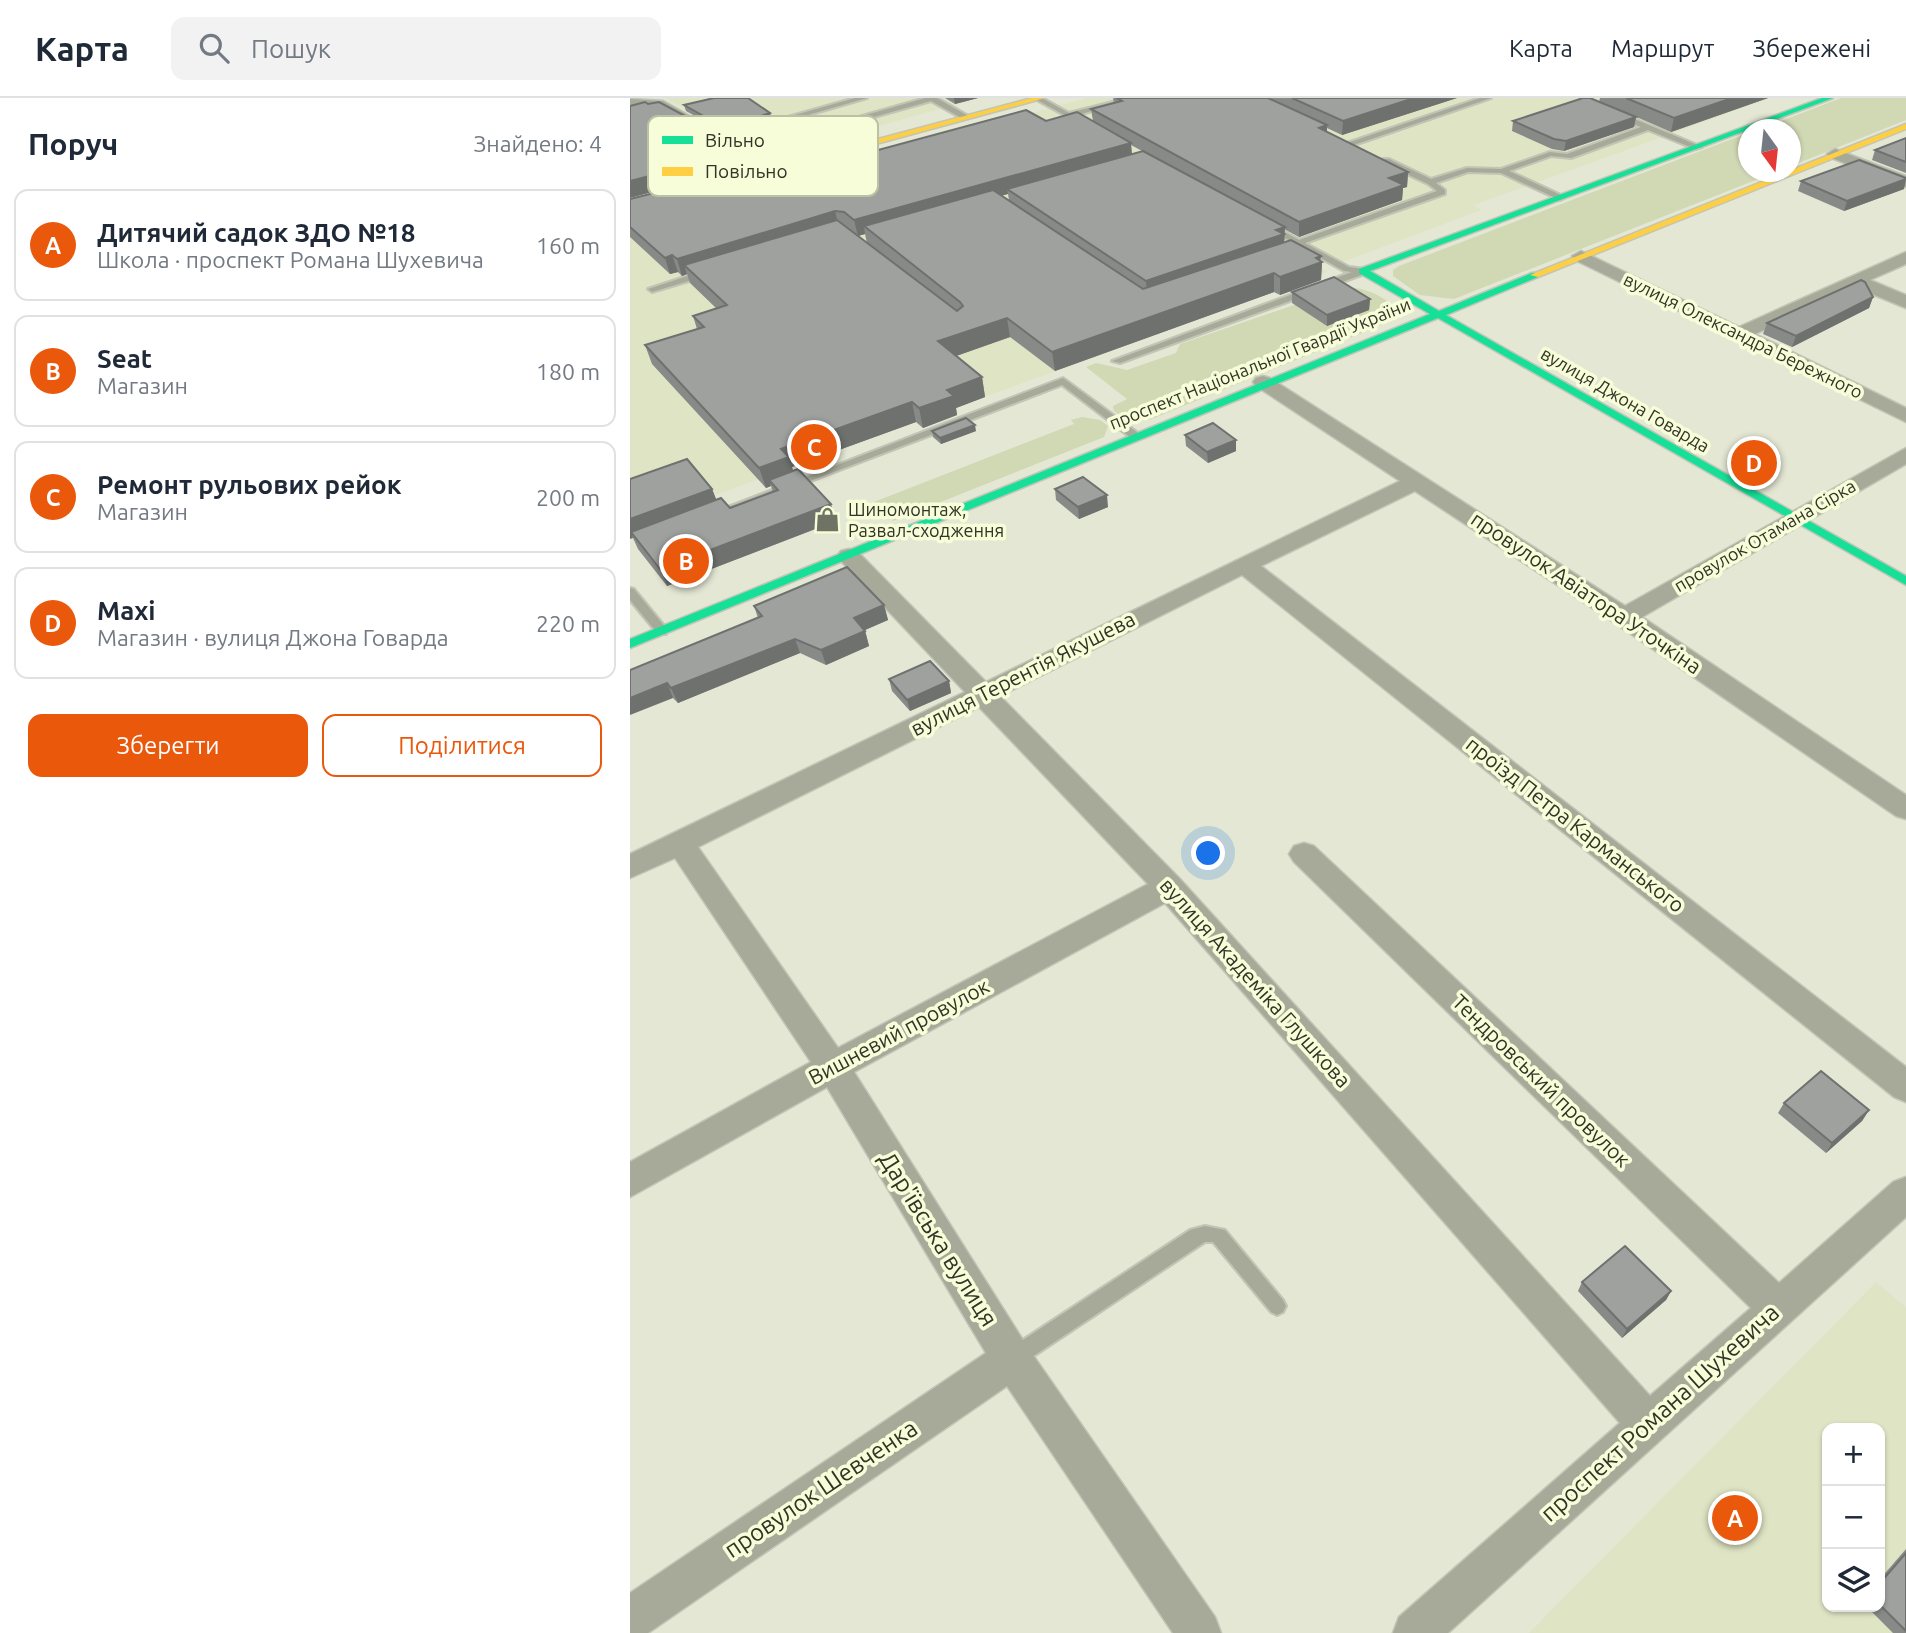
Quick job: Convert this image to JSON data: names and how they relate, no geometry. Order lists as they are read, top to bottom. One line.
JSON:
{"streets":{"street":["вулиця Олександра Бережного","проспект Національної Гвардії України","вулиця Джона Говарда","провулок Отамана Сірка","провулок Авіатора Уточкіна","вулиця Терентія Якушева","проїзд Петра Карманського","вулиця Академіка Глушкова","Вишневий провулок","Тендровський провулок","Дар'ївська вулиця","проспект Романа Шухевича","провулок Шевченка"]},"crossings":[["вулиця Олександра Бережного","проспект Національної Гвардії України"],["проспект Національної Гвардії України","вулиця Джона Говарда"],["проспект Національної Гвардії України","провулок Авіатора Уточкіна"],["проспект Національної Гвардії України","вулиця Академіка Глушкова"],["вулиця Джона Говарда","провулок Отамана Сірка"],["провулок Отамана Сірка","провулок Авіатора Уточкіна"],["провулок Авіатора Уточкіна","вулиця Терентія Якушева"],["вулиця Терентія Якушева","проїзд Петра Карманського"],["вулиця Терентія Якушева","вулиця Академіка Глушкова"],["вулиця Терентія Якушева","Дар'ївська вулиця"],["вулиця Академіка Глушкова","Вишневий провулок"],["вулиця Академіка Глушкова","проспект Романа Шухевича"],["Вишневий провулок","Дар'ївська вулиця"],["Тендровський провулок","проспект Романа Шухевича"],["Дар'ївська вулиця","провулок Шевченка"]],"places":{"shop":["Шиномонтаж, Развал-сходження"]},"legend":["Вільно","Повільно"],"north":"bottom","page":{"header":"Карта","search":"Пошук","nav":["Карта","Маршрут","Збережені"],"heading":["Поруч","Знайдено: 4"],"list":[{"mark":"A","name":"Дитячий садок ЗДО №18","note":"Школа · проспект Романа Шухевича","value":"160 m"},{"mark":"B","name":"Seat","note":"Магазин","value":"180 m"},{"mark":"C","name":"Ремонт рульових рейок","note":"Магазин","value":"200 m"},{"mark":"D","name":"Maxi","note":"Магазин · вулиця Джона Говарда","value":"220 m"}],"pins":["C","D","B","A"],"buttons":["Зберегти","Поділитися"],"map_buttons":["+","−"]}}
